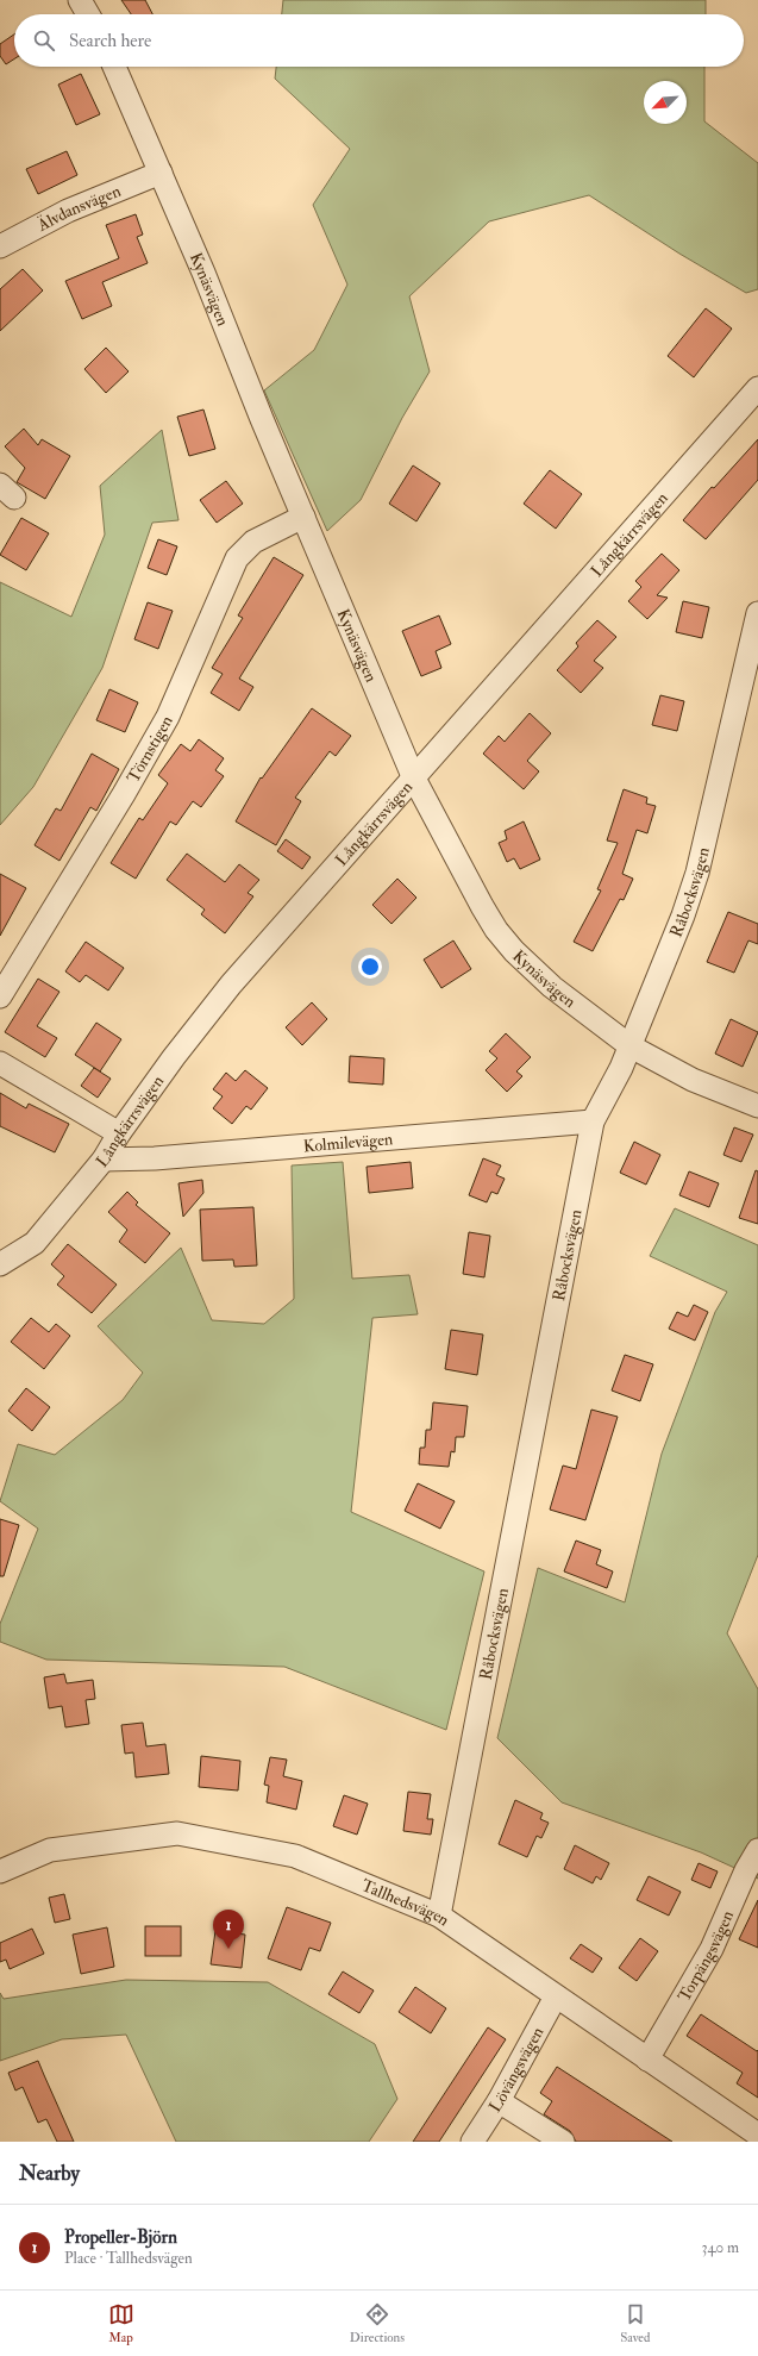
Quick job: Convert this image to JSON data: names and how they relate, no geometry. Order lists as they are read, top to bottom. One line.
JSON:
{"streets":{"street":["Älvdansvägen","Kynäsvägen","Långkärrsvägen","Törnstigen","Råbocksvägen","Kolmilevägen","Tallhedsvägen","Torpängsvägen","Lövängsvägen"]},"crossings":[["Älvdansvägen","Kynäsvägen"],["Kynäsvägen","Långkärrsvägen"],["Kynäsvägen","Törnstigen"],["Kynäsvägen","Råbocksvägen"],["Långkärrsvägen","Kolmilevägen"],["Råbocksvägen","Kolmilevägen"],["Råbocksvägen","Tallhedsvägen"],["Tallhedsvägen","Torpängsvägen"],["Tallhedsvägen","Lövängsvägen"]],"north":"bottom left","page":{"search":"Search here","pins":"1","heading":"Nearby","list":[{"mark":"1","name":"Propeller-Björn","note":"Place · Tallhedsvägen","value":"340 m"}],"nav":["Map","Directions","Saved"]}}
